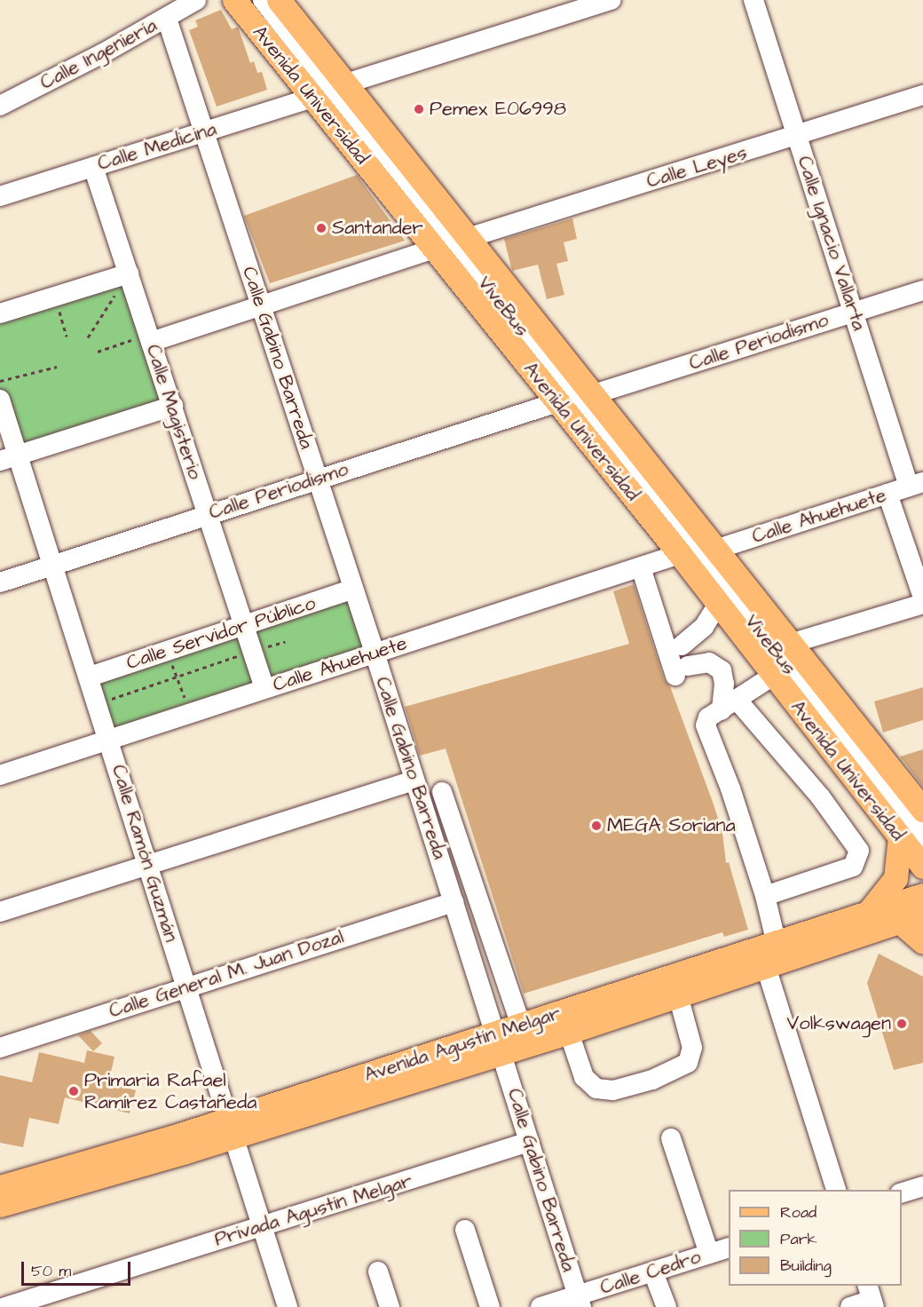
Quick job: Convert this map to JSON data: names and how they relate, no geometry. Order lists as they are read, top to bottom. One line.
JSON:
{"streets":{"main road":["Avenida Universidad","Avenida Agustín Melgar"],"street":["Calle Ingeniería","Calle Medicina","Calle Leyes","Calle Ignacio Vallarta","ViveBus","Calle Periodismo","Calle Gabino Barreda","Calle Magisterio","Calle Ahuehuete","Calle Servidor Público","Calle Ramón Guzmán","Calle General M. Juan Dozal","Privada Agustín Melgar","Calle Cedro"]},"crossings":[["Calle Ingeniería","Calle Gabino Barreda"],["Avenida Universidad","Calle Medicina"],["Avenida Universidad","Calle Leyes"],["Avenida Universidad","ViveBus"],["Avenida Universidad","Calle Periodismo"],["Avenida Universidad","Calle Ahuehuete"],["Calle Medicina","Calle Gabino Barreda"],["Calle Medicina","Calle Magisterio"],["Calle Leyes","Calle Ignacio Vallarta"],["Calle Ignacio Vallarta","Calle Periodismo"],["Calle Ignacio Vallarta","Calle Ahuehuete"],["Calle Periodismo","Calle Gabino Barreda"],["Calle Periodismo","Calle Magisterio"],["Calle Periodismo","Calle Ramón Guzmán"],["Calle Gabino Barreda","Calle Ahuehuete"],["Calle Gabino Barreda","Calle Servidor Público"],["Calle Gabino Barreda","Calle General M. Juan Dozal"],["Calle Gabino Barreda","Avenida Agustín Melgar"],["Calle Gabino Barreda","Privada Agustín Melgar"],["Calle Gabino Barreda","Calle Cedro"],["Calle Magisterio","Calle Ahuehuete"],["Calle Magisterio","Calle Servidor Público"],["Calle Ahuehuete","Calle Ramón Guzmán"],["Calle Servidor Público","Calle Ramón Guzmán"],["Calle Ramón Guzmán","Calle General M. Juan Dozal"],["Calle Ramón Guzmán","Avenida Agustín Melgar"],["Calle Ramón Guzmán","Privada Agustín Melgar"]],"places":["Pemex E06998","Santander","MEGA Soriana","Volkswagen","Primaria Rafael Ramírez Castañeda"],"legend":["Road","Park","Building"],"scale_bar":"50 m"}
